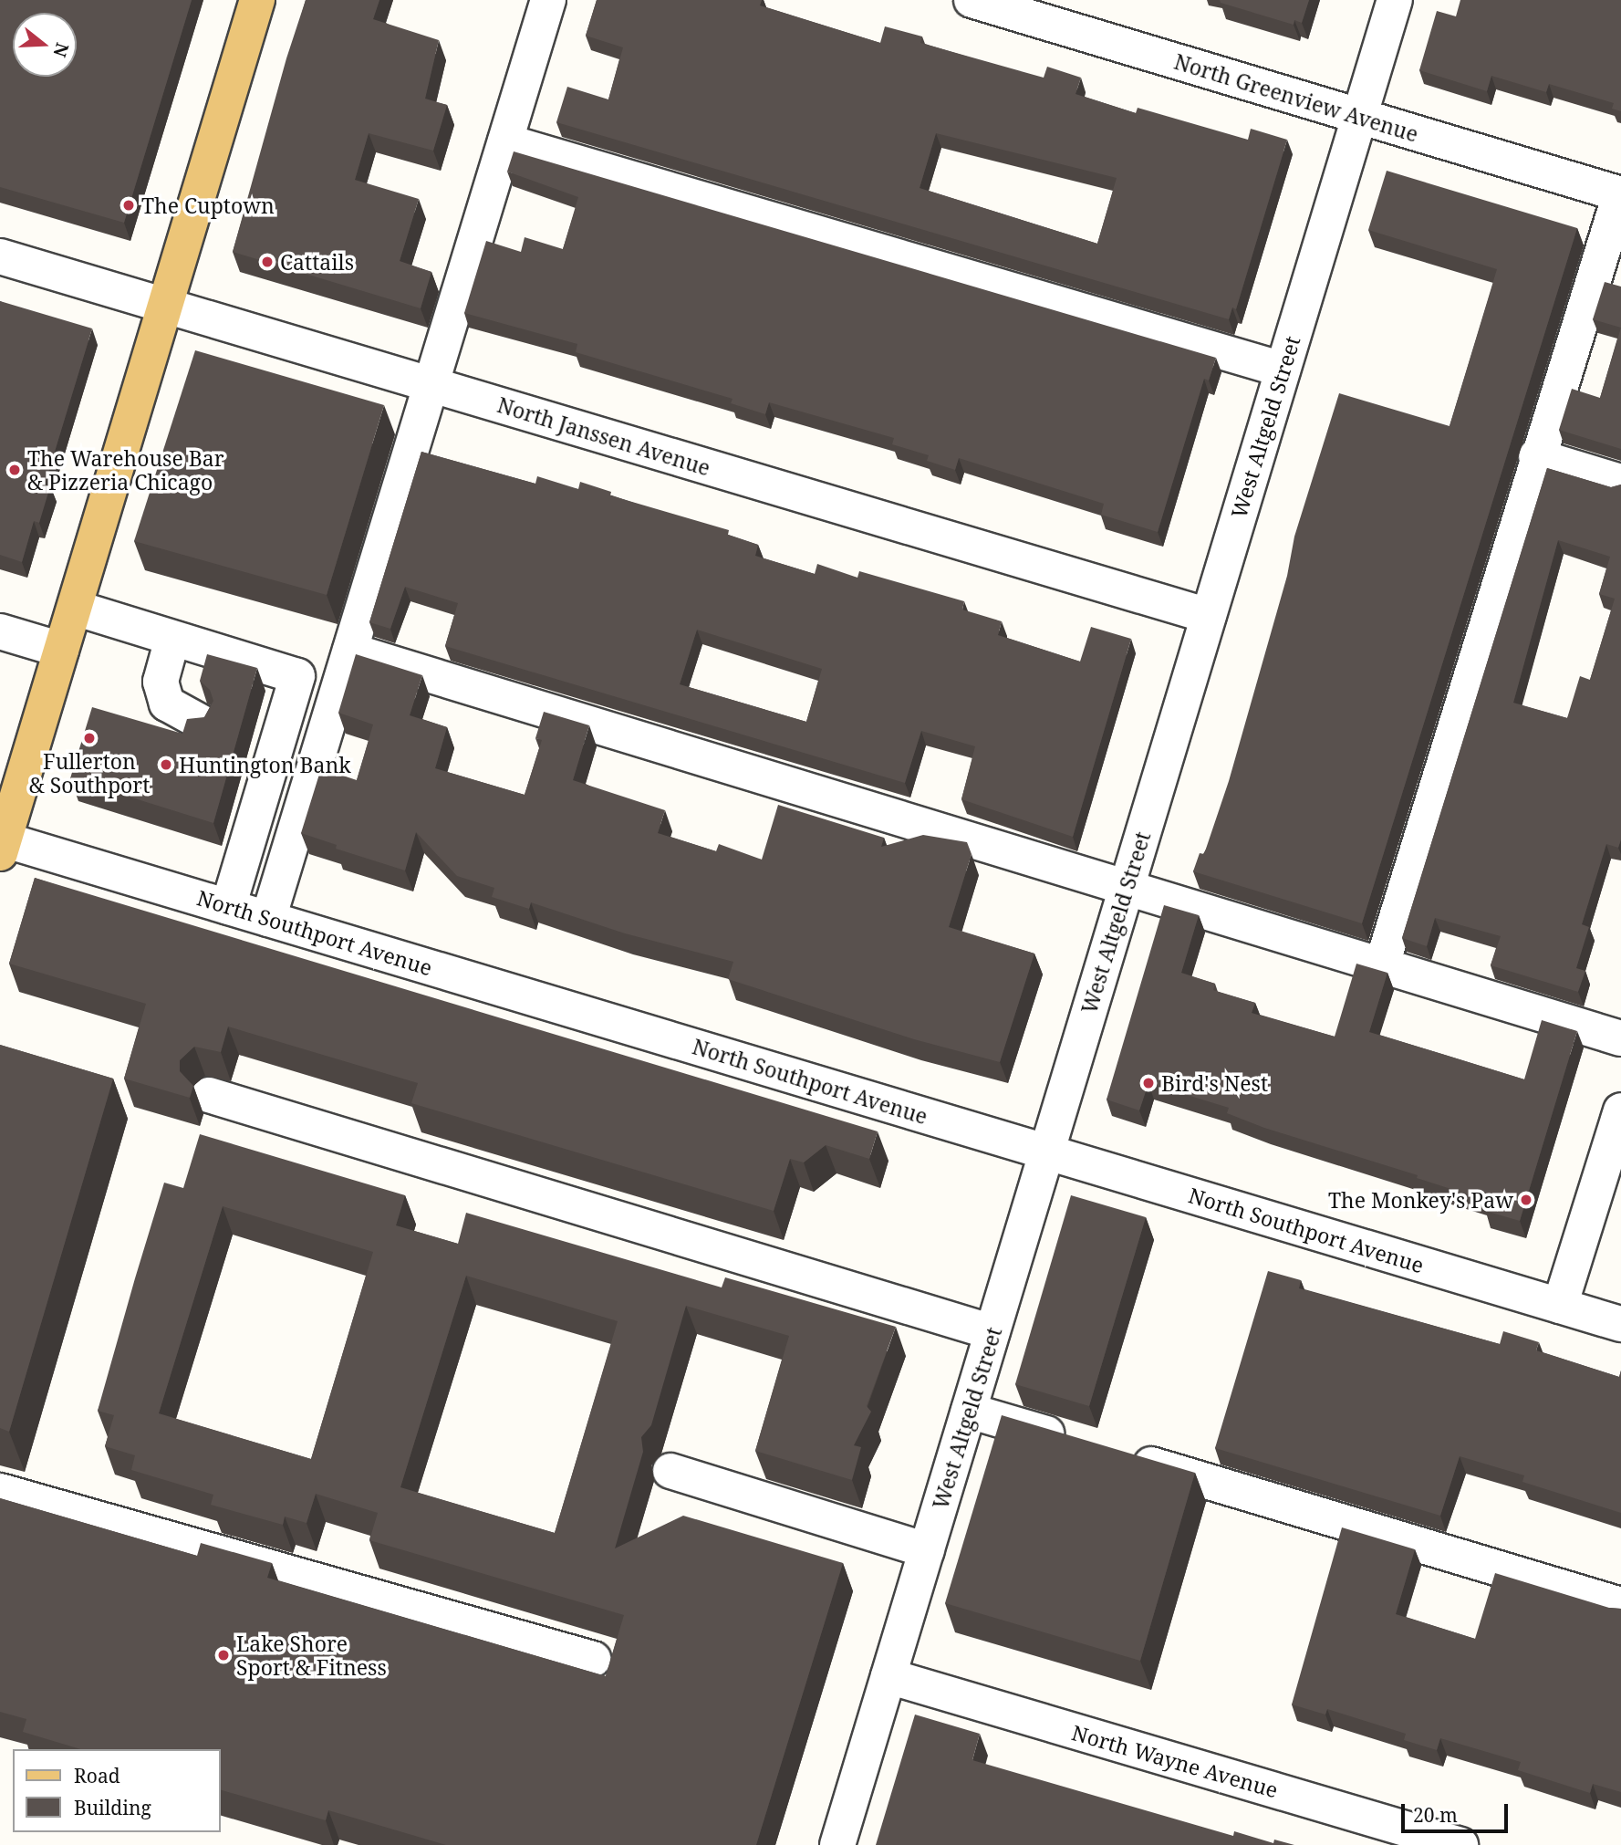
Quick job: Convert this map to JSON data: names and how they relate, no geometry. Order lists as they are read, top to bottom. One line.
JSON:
{"streets":{"street":["North Greenview Avenue","West Altgeld Street","North Janssen Avenue","North Southport Avenue","North Wayne Avenue"]},"crossings":[["North Greenview Avenue","West Altgeld Street"],["West Altgeld Street","North Janssen Avenue"],["West Altgeld Street","North Southport Avenue"],["West Altgeld Street","North Wayne Avenue"]],"places":["The Cuptown","Cattails","The Warehouse Bar & Pizzeria Chicago","Fullerton & Southport","Huntington Bank","Bird's Nest","The Monkey's Paw","Lake Shore Sport & Fitness"],"legend":["Road","Building"],"scale_bar":"20 m","north":"right"}
